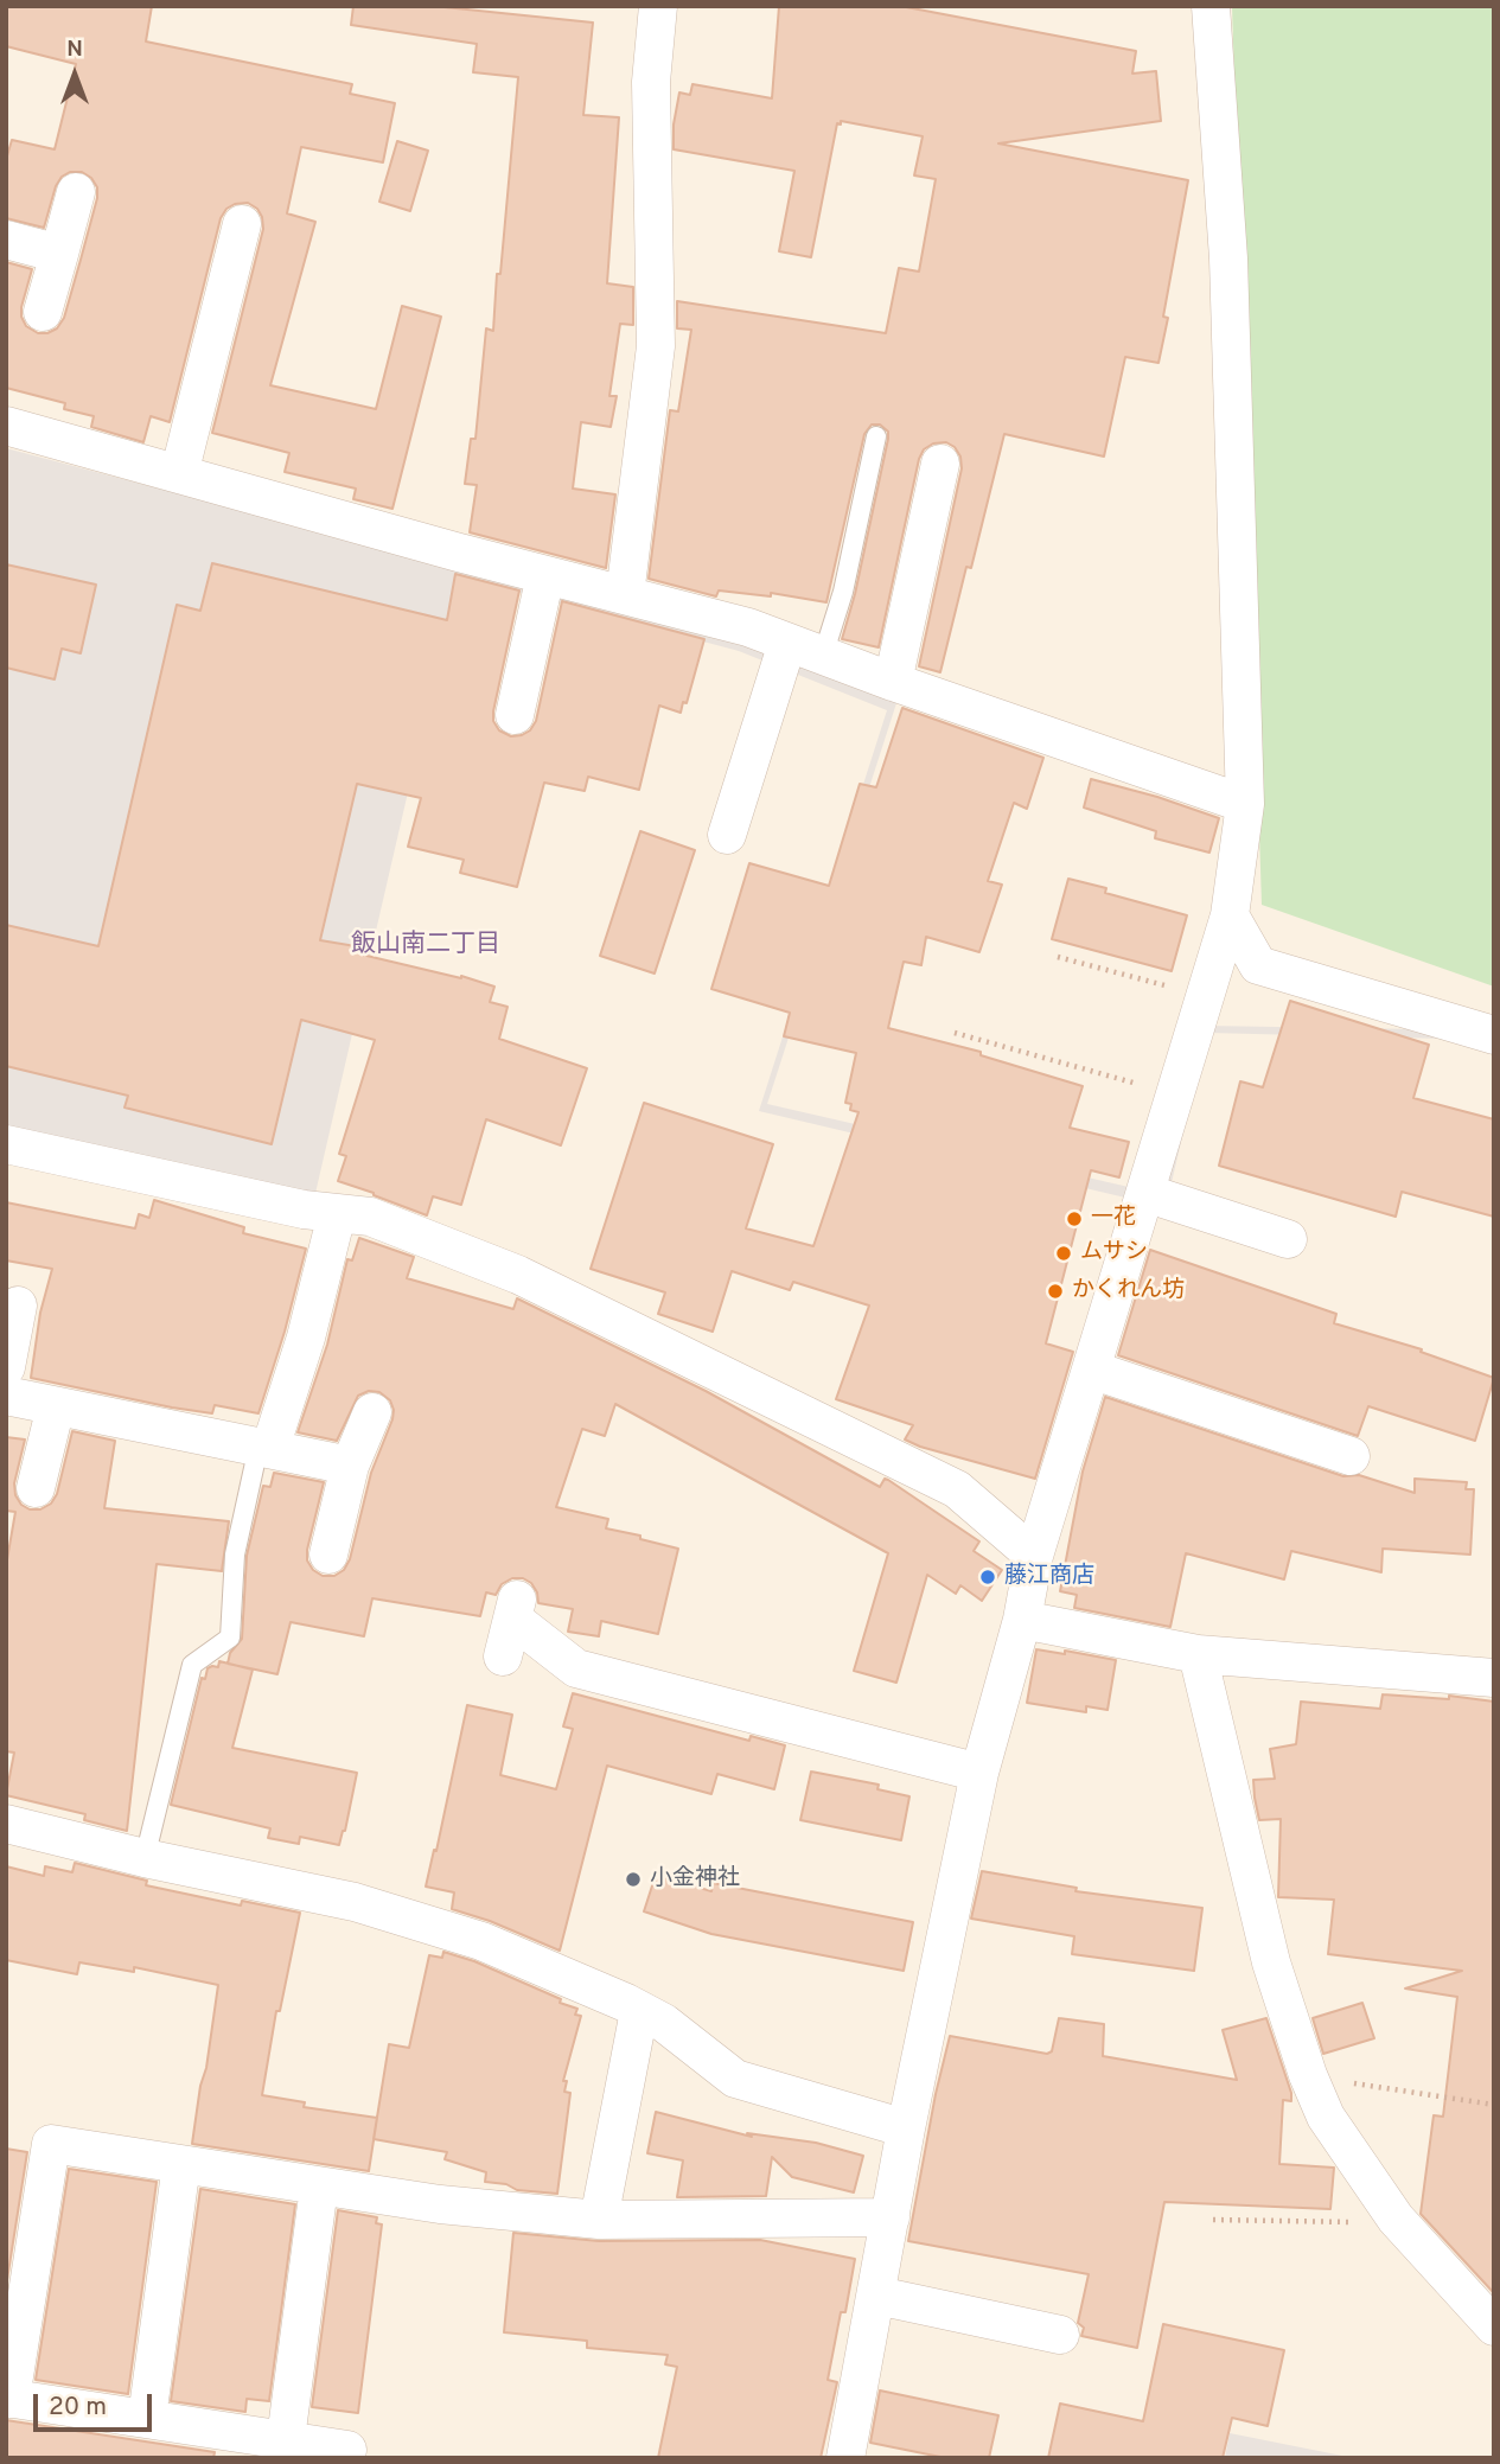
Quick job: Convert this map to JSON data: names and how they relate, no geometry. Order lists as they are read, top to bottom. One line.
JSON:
{"districts":["飯山南二丁目"],"places":["一花","ムサシ","かくれん坊","藤江商店","小金神社"],"scale_bar":"20 m","north":"top"}
